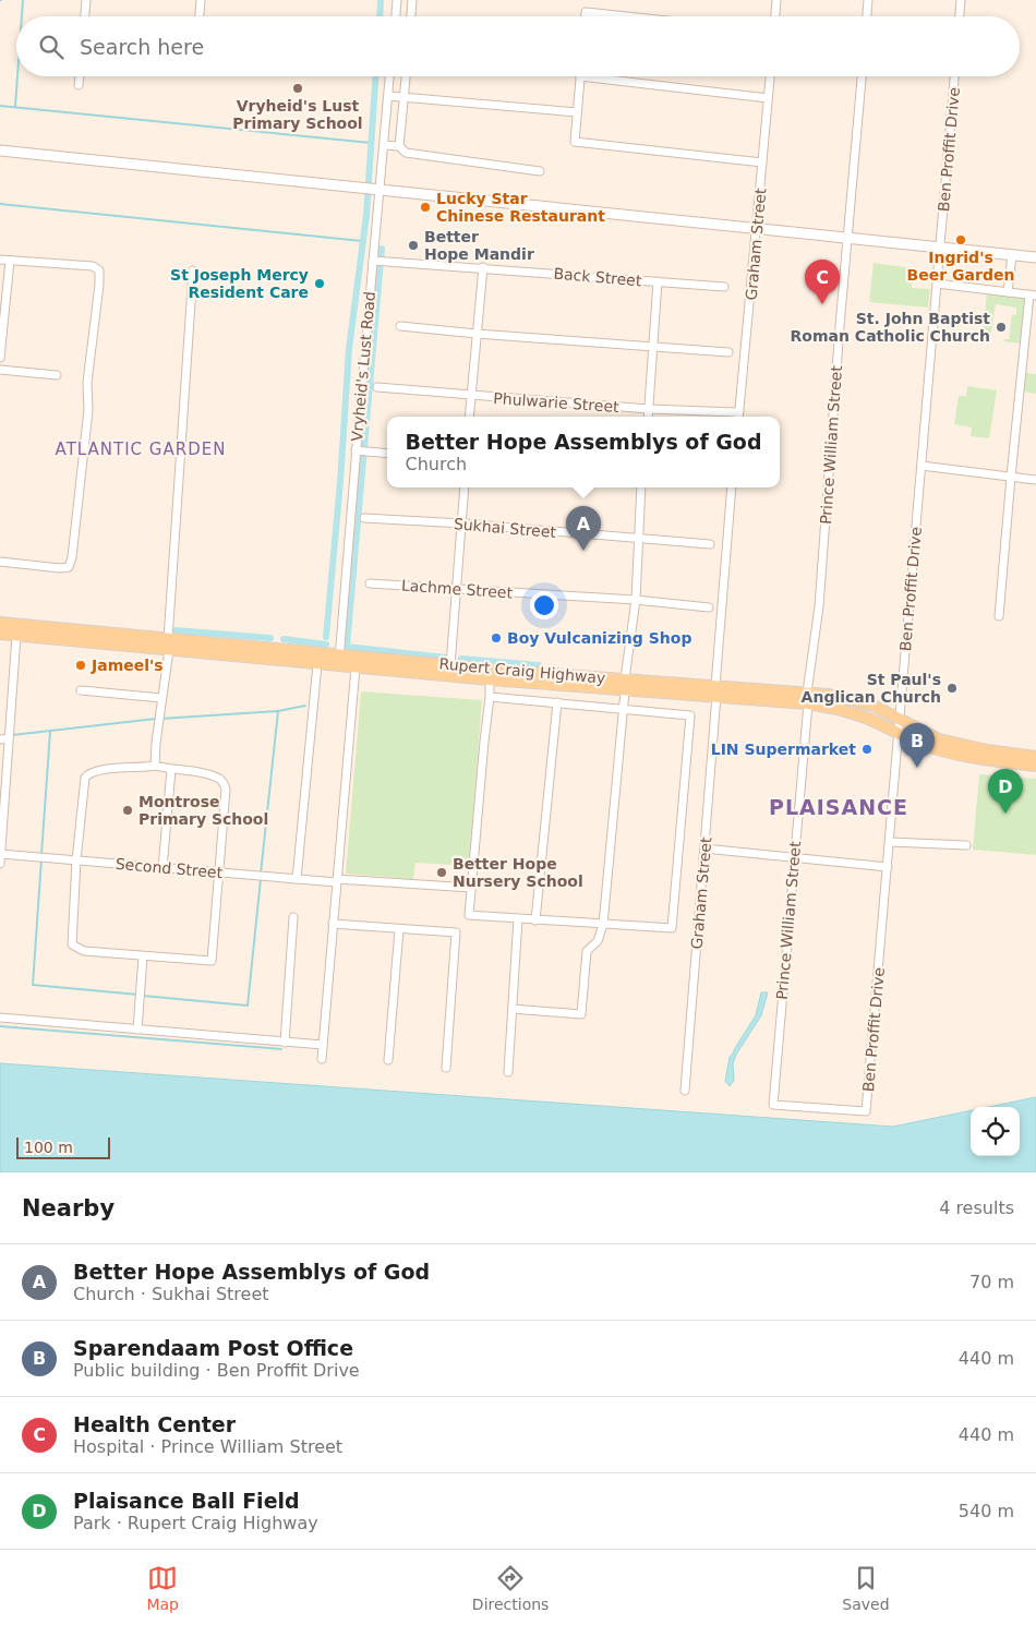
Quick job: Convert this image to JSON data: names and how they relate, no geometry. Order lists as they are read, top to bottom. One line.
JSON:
{"streets":{"main road":["Rupert Craig Highway"],"street":["Ben Proffit Drive","Graham Street","Back Street","Vryheid's Lust Road","Phulwarie Street","Prince William Street","Sukhai Street","Lachme Street","Second Street"]},"crossings":[["Ben Proffit Drive","Prince William Street"],["Ben Proffit Drive","Rupert Craig Highway"],["Graham Street","Rupert Craig Highway"],["Back Street","Vryheid's Lust Road"],["Vryheid's Lust Road","Rupert Craig Highway"],["Prince William Street","Rupert Craig Highway"]],"districts":["ATLANTIC GARDEN","PLAISANCE"],"places":["Vryheid's Lust Primary School","Lucky Star Chinese Restaurant","Ingrid's Beer Garden","Better Hope Mandir","St Joseph Mercy Resident Care","St. John Baptist Roman Catholic Church","Boy Vulcanizing Shop","Jameel's","St Paul's Anglican Church","LIN Supermarket","Montrose Primary School","Better Hope Nursery School"],"scale_bar":"100 m","page":{"search":"Search here","pins":["C","A","B","D"],"popup":["Better Hope Assemblys of God","Church"],"scale":"100 m","heading":["Nearby","4 results"],"list":[{"mark":"A","name":"Better Hope Assemblys of God","note":"Church · Sukhai Street","value":"70 m"},{"mark":"B","name":"Sparendaam Post Office","note":"Public building · Ben Proffit Drive","value":"440 m"},{"mark":"C","name":"Health Center","note":"Hospital · Prince William Street","value":"440 m"},{"mark":"D","name":"Plaisance Ball Field","note":"Park · Rupert Craig Highway","value":"540 m"}],"nav":["Map","Directions","Saved"]}}
